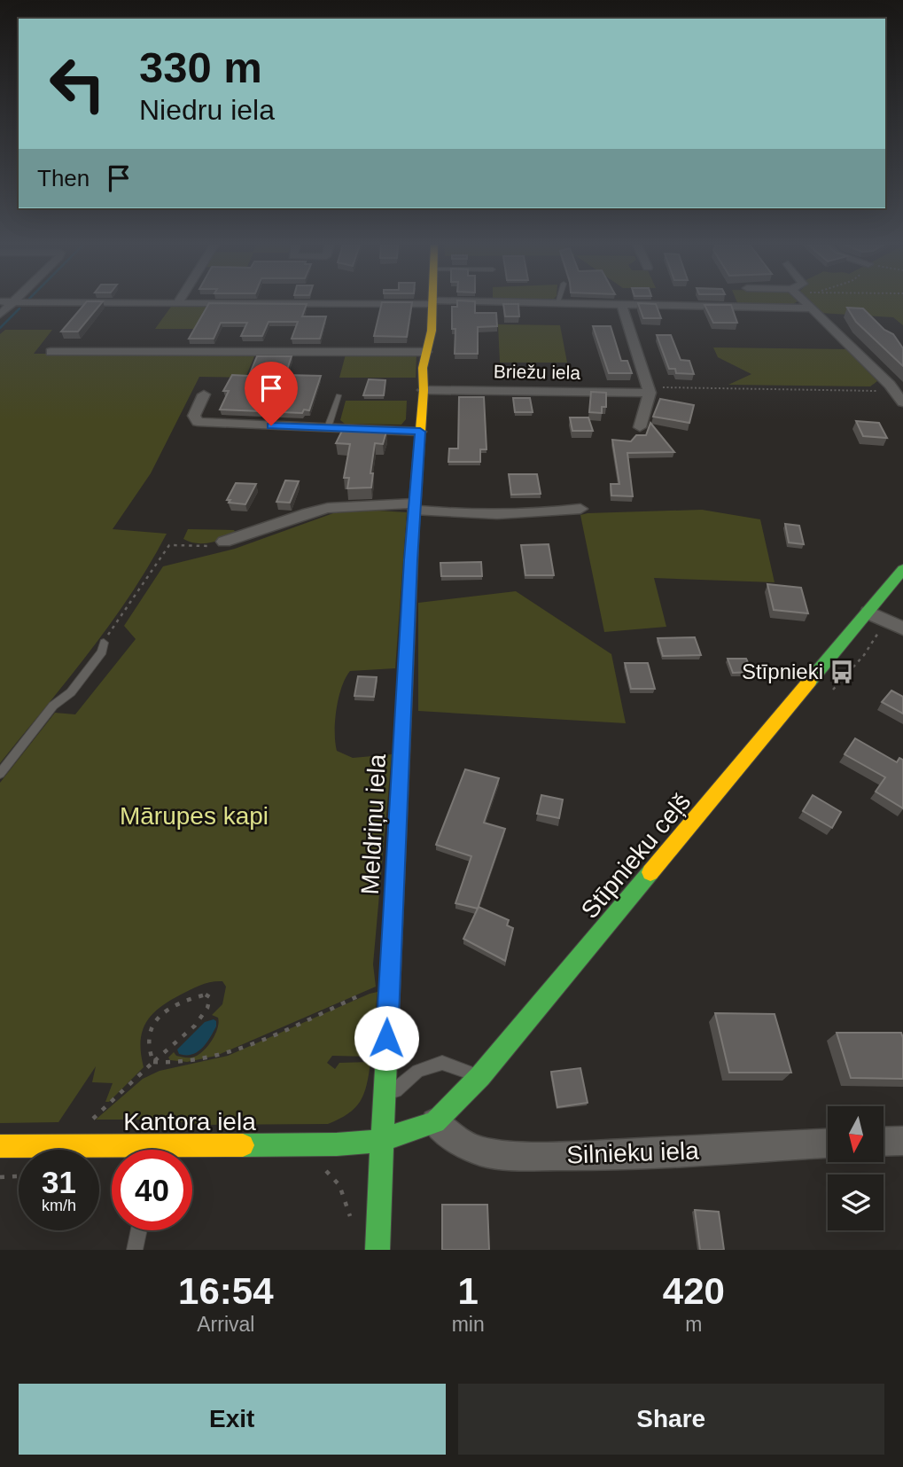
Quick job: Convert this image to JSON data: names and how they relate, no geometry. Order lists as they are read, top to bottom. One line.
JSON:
{"streets":{"street":["Briežu iela","Meldriņu iela","Stīpnieku ceļš","Kantora iela","Silnieku iela"]},"crossings":[["Briežu iela","Meldriņu iela"],["Meldriņu iela","Stīpnieku ceļš"],["Meldriņu iela","Kantora iela"],["Stīpnieku ceļš","Kantora iela"],["Stīpnieku ceļš","Silnieku iela"]],"parks":["Mārupes kapi"],"places":{"bus stop":["Stīpnieki"]},"north":"bottom","page":{"turn":["330 m","Niedru iela"],"then":"Then","speed":"31 km/h","limit":"40","eta":["16:54","Arrival","1","min","420","m"],"buttons":["Exit","Share"]}}
